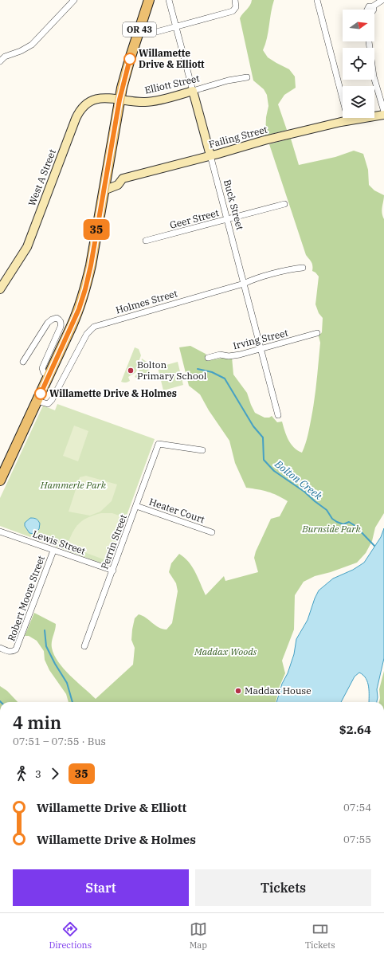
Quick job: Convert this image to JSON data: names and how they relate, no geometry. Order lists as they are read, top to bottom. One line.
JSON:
{"streets":{"main road":["OR 43"],"street":["Elliott Street","Failing Street","West A Street","Buck Street","Geer Street","Holmes Street","Irving Street","Heater Court","Perrin Street","Lewis Street","Robert Moore Street"]},"crossings":[["OR 43","Elliott Street"],["OR 43","Failing Street"],["OR 43","West A Street"],["OR 43","Holmes Street"],["Elliott Street","West A Street"],["Elliott Street","Buck Street"],["Failing Street","Buck Street"],["Buck Street","Geer Street"],["Buck Street","Holmes Street"],["Buck Street","Irving Street"],["Heater Court","Perrin Street"],["Perrin Street","Lewis Street"],["Lewis Street","Robert Moore Street"]],"water":["Bolton Creek"],"parks":["Hammerle Park","Burnside Park","Maddax Woods"],"places":["Willamette Drive & Elliott","Bolton Primary School","Willamette Drive & Holmes","Maddax House"],"lines":["bus line 35"],"north":"right","page":{"on_map":"35","heading":["4 min","07:51 – 07:55 · Bus","$2.64"],"legs":["3","35"],"list":[{"name":"Willamette Drive & Elliott","value":"07:54"},{"name":"Willamette Drive & Holmes","value":"07:55"}],"buttons":["Start","Tickets"],"tabs":["Directions","Map","Tickets"]}}
